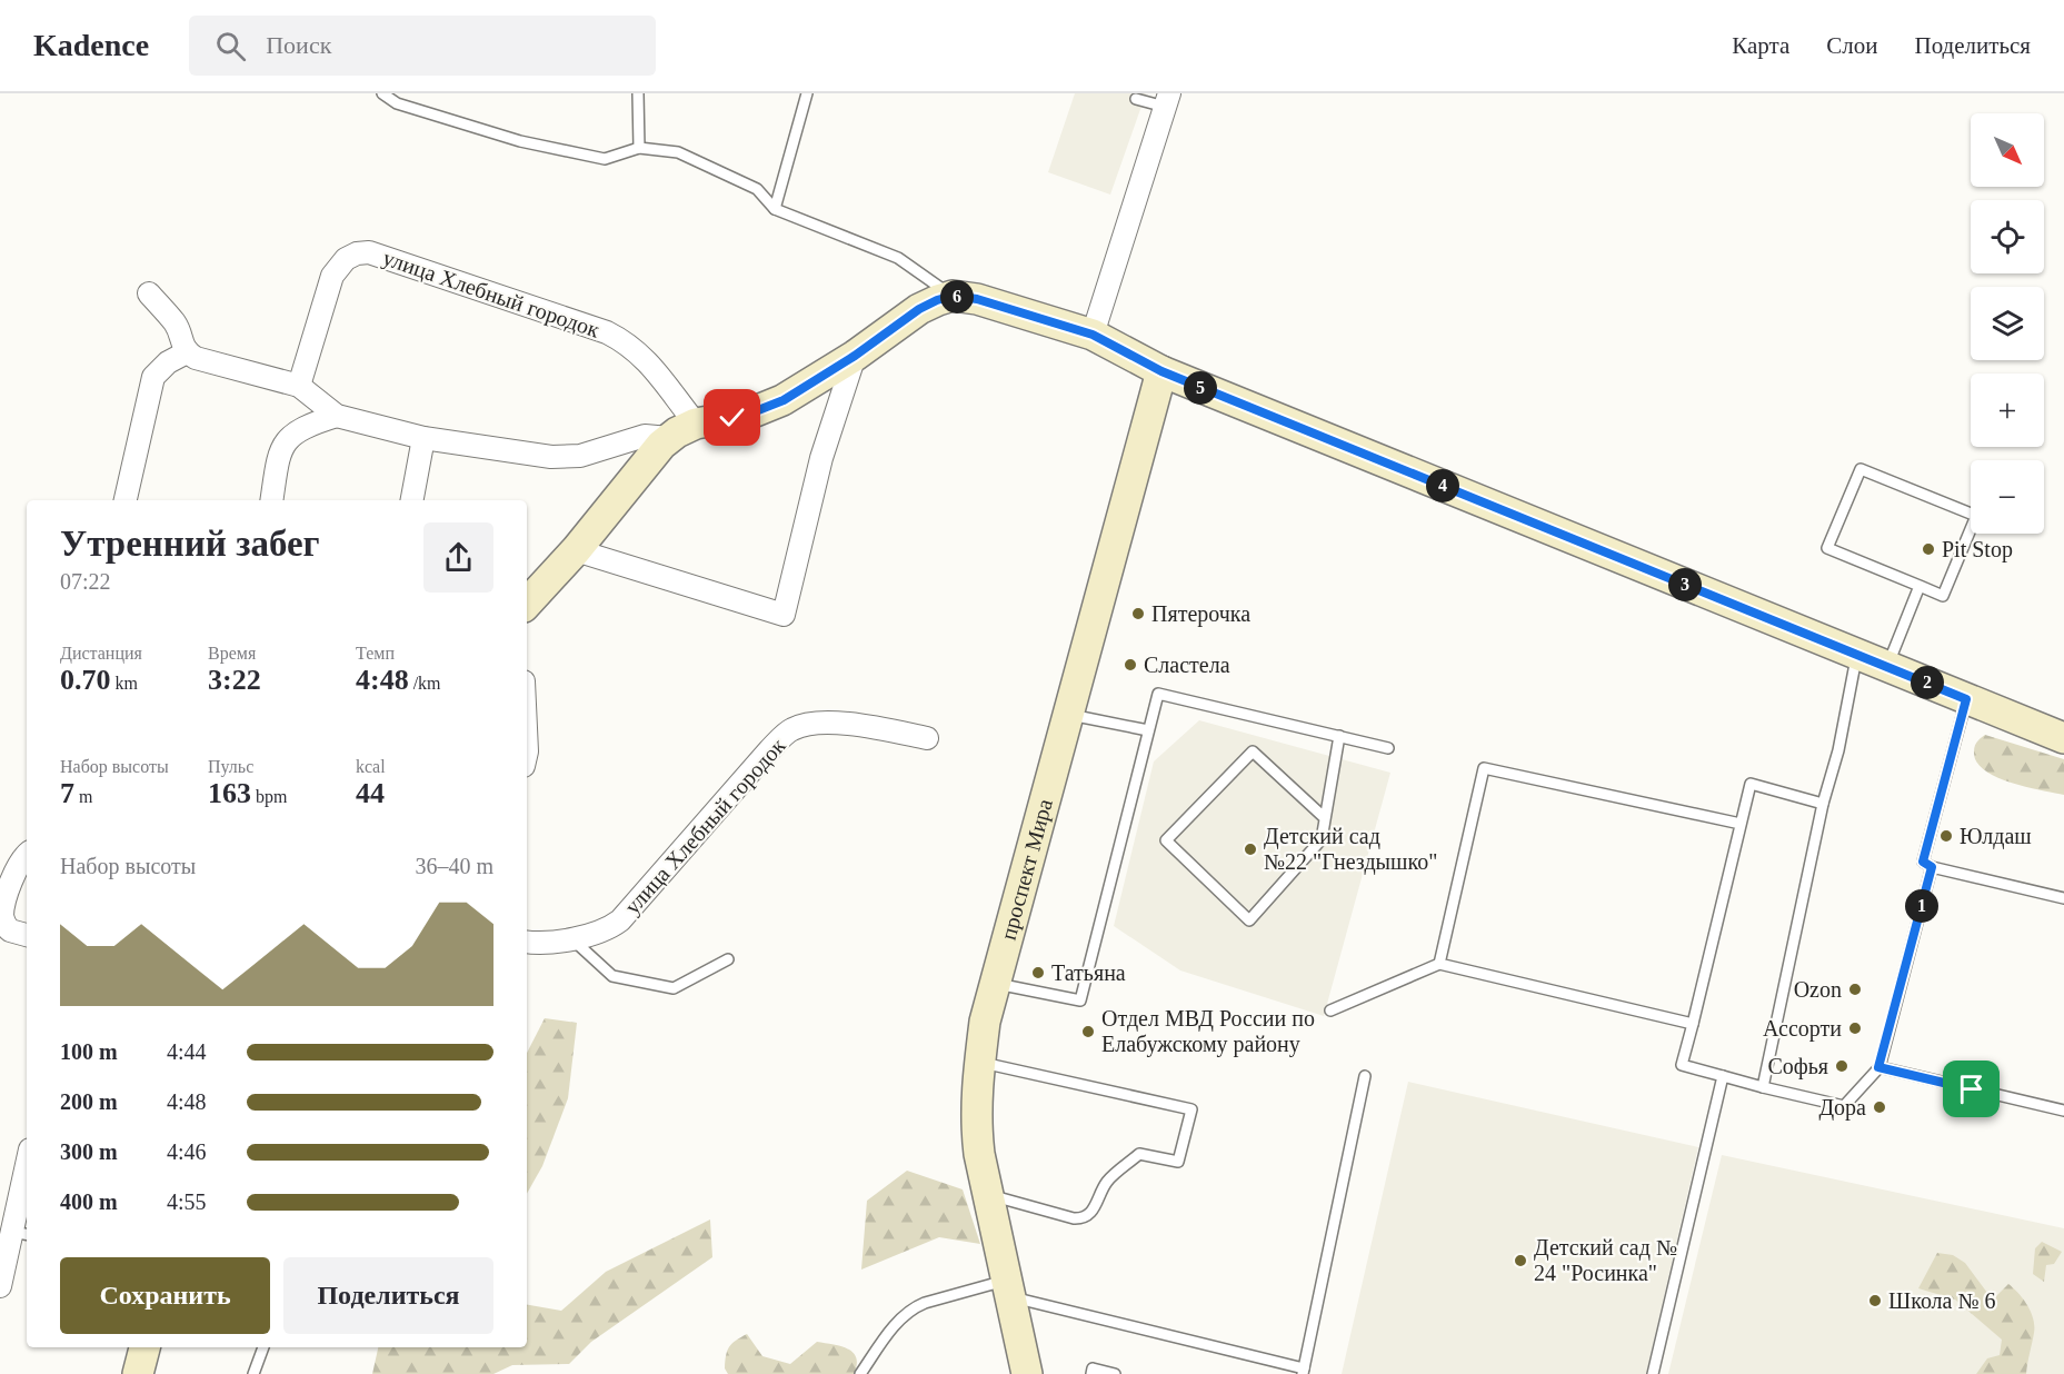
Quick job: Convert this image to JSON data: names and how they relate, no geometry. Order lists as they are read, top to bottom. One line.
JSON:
{"streets":{"street":["улица Хлебный городок","проспект Мира"]},"places":["Pit Stop","Пятерочка","Сластела","Юлдаш","Детский сад №22 \"Гнездышко\"","Татьяна","Ozon","Ассорти","Отдел МВД России по Елабужскому району","Софья","Дора","Детский сад № 24 \"Росинка\"","Школа № 6"],"north":"bottom right","page":{"header":"Kadence","search":"Поиск","nav":["Карта","Слои","Поделиться"],"map_buttons":["+","−"],"pins":["6","5","4","3","2","1"],"heading":["Утренний забег","07:22"],"stats":[["Дистанция","0.70 km"],["Время","3:22"],["Темп","4:48 /km"],["Набор высоты","7 m"],["Пульс","163 bpm"],["kcal","44"]],"chart":["Набор высоты","36–40 m"],"list":[{"name":"100 m","note":"4:44"},{"name":"200 m","note":"4:48"},{"name":"300 m","note":"4:46"},{"name":"400 m","note":"4:55"}],"buttons":["Сохранить","Поделиться"]}}
